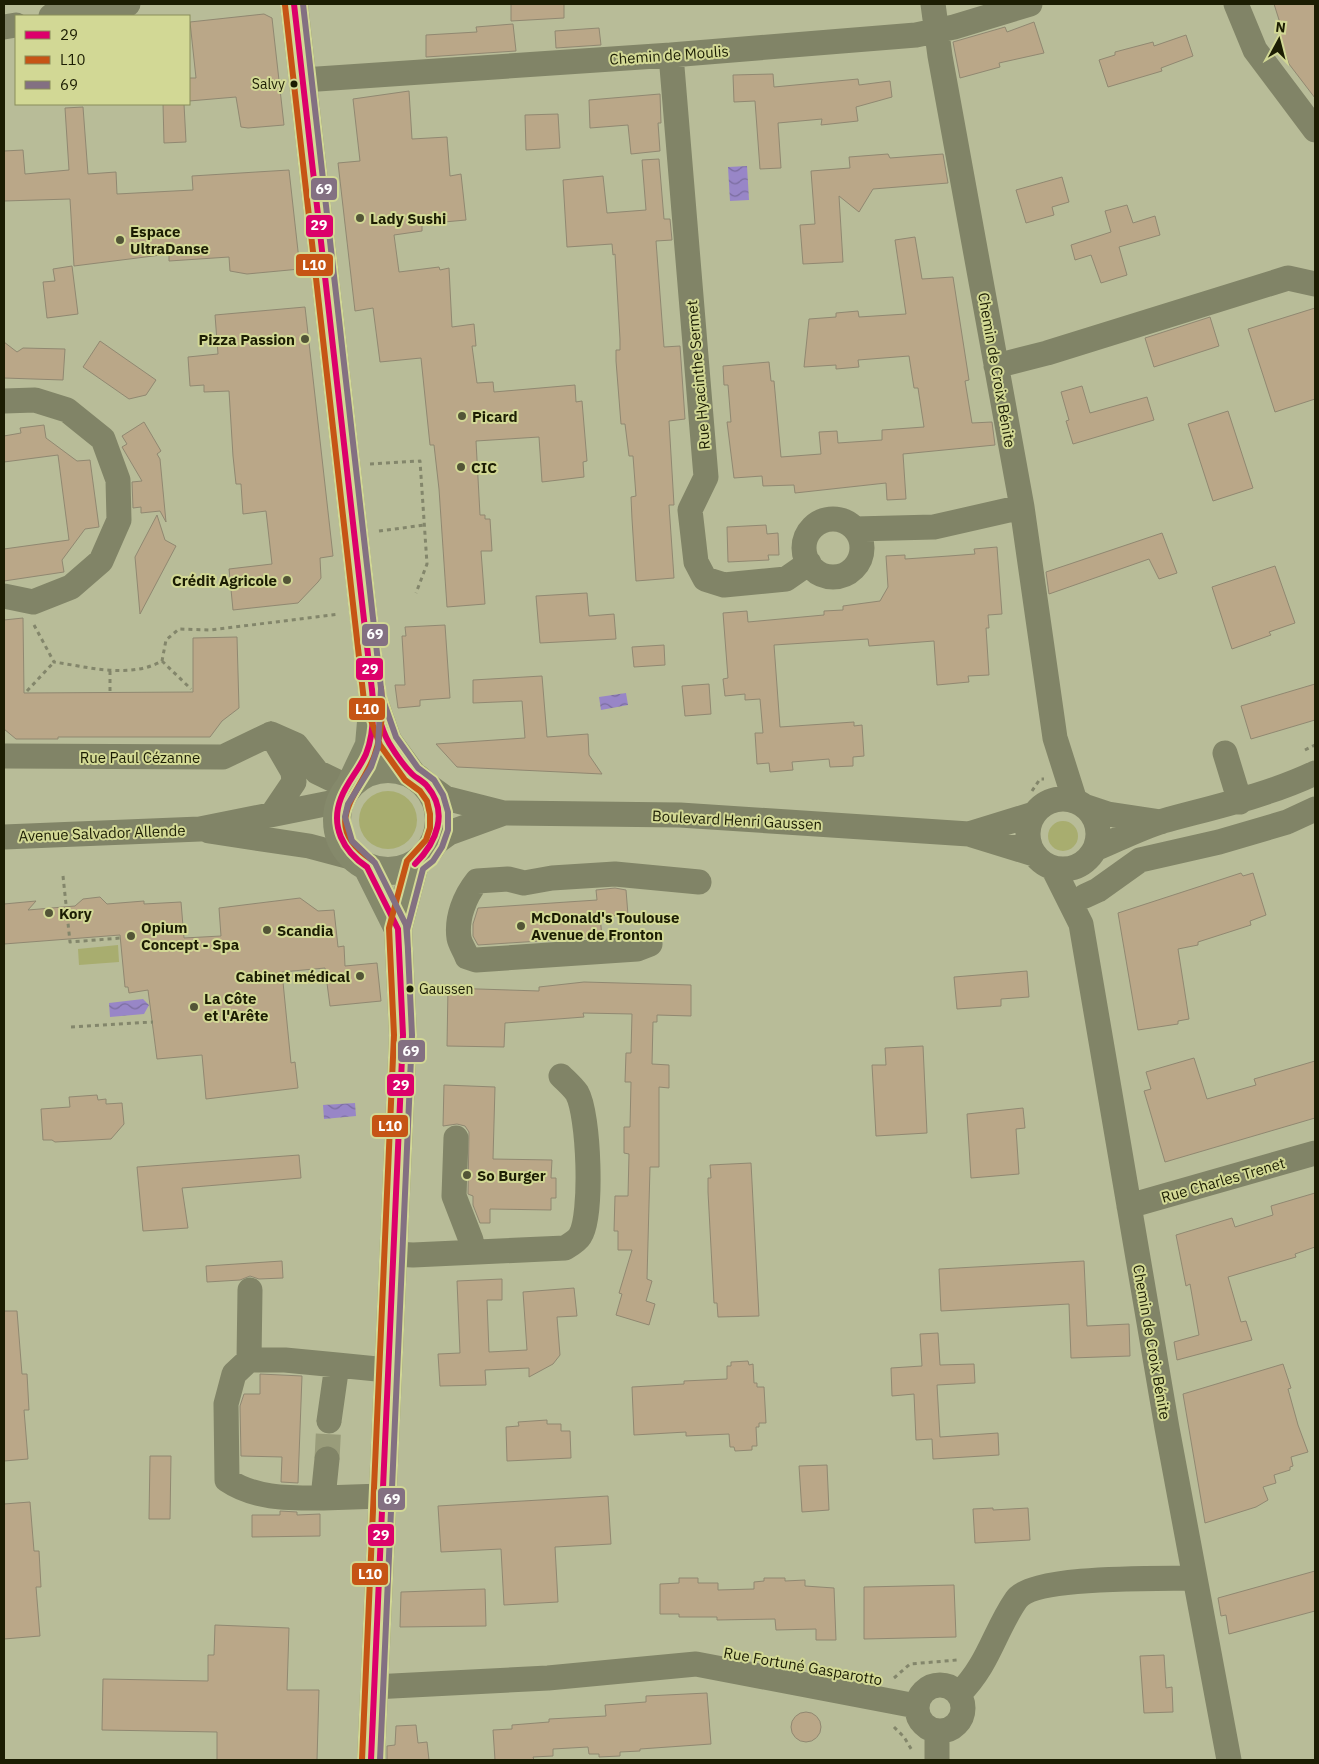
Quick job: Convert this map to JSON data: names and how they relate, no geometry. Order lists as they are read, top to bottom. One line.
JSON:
{"streets":{"street":["Chemin de Moulis","Chemin de Croix Bénite","Rue Hyacinthe Sermet","Rue Paul Cézanne","Boulevard Henri Gaussen","Avenue Salvador Allende","Rue Charles Trenet","Rue Fortuné Gasparotto"]},"crossings":[["Chemin de Moulis","Chemin de Croix Bénite"],["Chemin de Moulis","Rue Hyacinthe Sermet"],["Chemin de Croix Bénite","Boulevard Henri Gaussen"],["Chemin de Croix Bénite","Rue Charles Trenet"],["Boulevard Henri Gaussen","Avenue Salvador Allende"]],"places":["Salvy","Lady Sushi","Espace UltraDanse","Pizza Passion","Picard","CIC","Crédit Agricole","Kory","McDonald's Toulouse Avenue de Fronton","Scandia","Opium Concept - Spa","Cabinet médical","Gaussen","La Côte et l'Arête","So Burger"],"lines":["transit line 29","transit line 69","transit line L10"],"legend":["29","L10","69"],"north":"top"}
